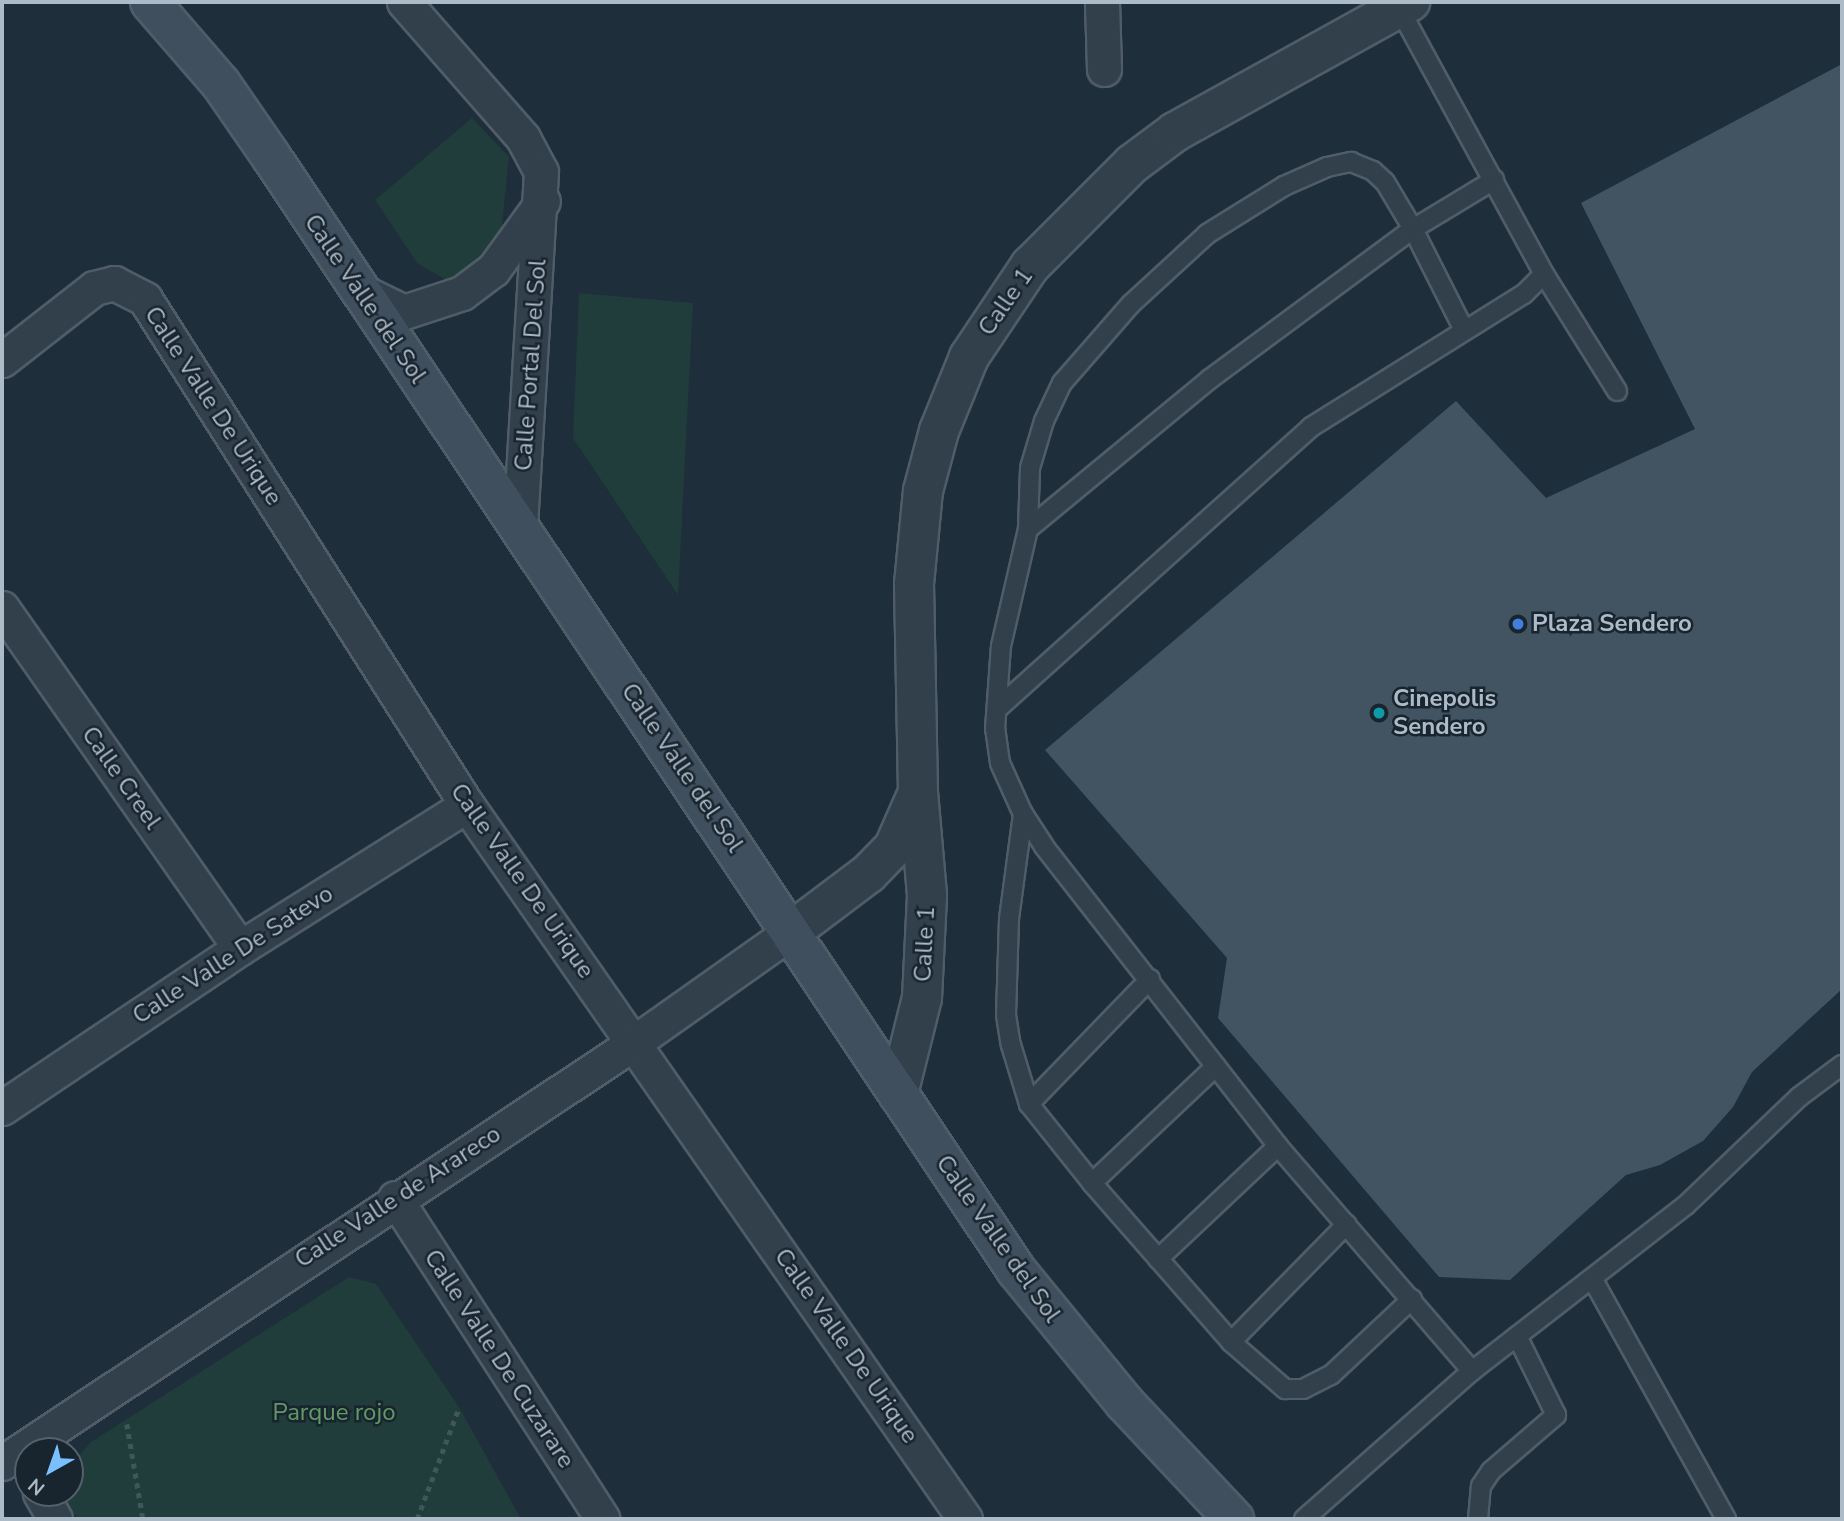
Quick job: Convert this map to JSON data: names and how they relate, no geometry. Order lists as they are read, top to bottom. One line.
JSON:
{"streets":{"main road":["Calle Valle del Sol"],"street":["Calle 1","Calle Portal Del Sol","Calle Valle De Urique","Calle Creel","Calle Valle De Satevo","Calle Valle de Arareco","Calle Valle De Cuzarare"]},"crossings":[["Calle Valle del Sol","Calle 1"],["Calle Valle del Sol","Calle Portal Del Sol"],["Calle Valle del Sol","Calle Valle de Arareco"],["Calle 1","Calle Valle de Arareco"],["Calle Valle De Urique","Calle Valle De Satevo"],["Calle Valle De Urique","Calle Valle de Arareco"],["Calle Creel","Calle Valle De Satevo"],["Calle Valle de Arareco","Calle Valle De Cuzarare"]],"parks":["Parque rojo"],"places":["Plaza Sendero","Cinepolis Sendero"],"north":"bottom left"}
